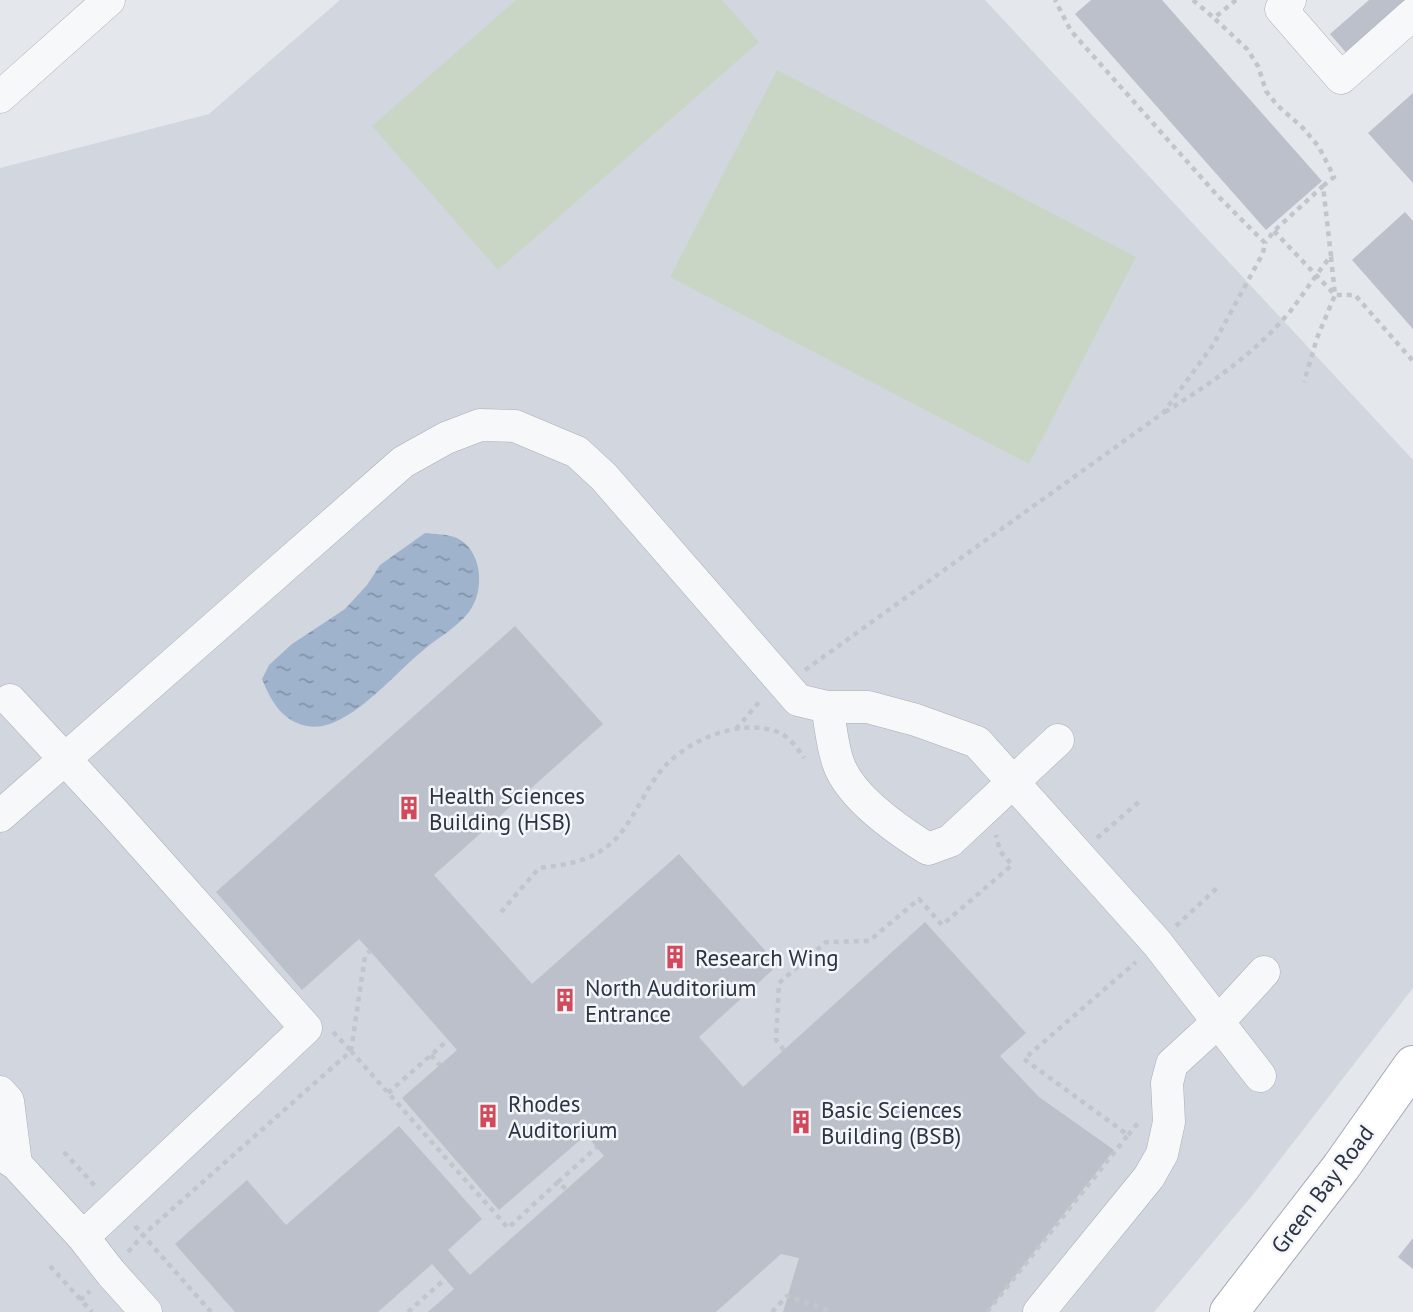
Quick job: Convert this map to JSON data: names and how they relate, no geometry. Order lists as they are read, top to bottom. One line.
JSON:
{"streets":{"main road":["Green Bay Road"]},"places":{"building":["Health Sciences Building (HSB)","Research Wing","North Auditorium Entrance","Rhodes Auditorium","Basic Sciences Building (BSB)"]}}
